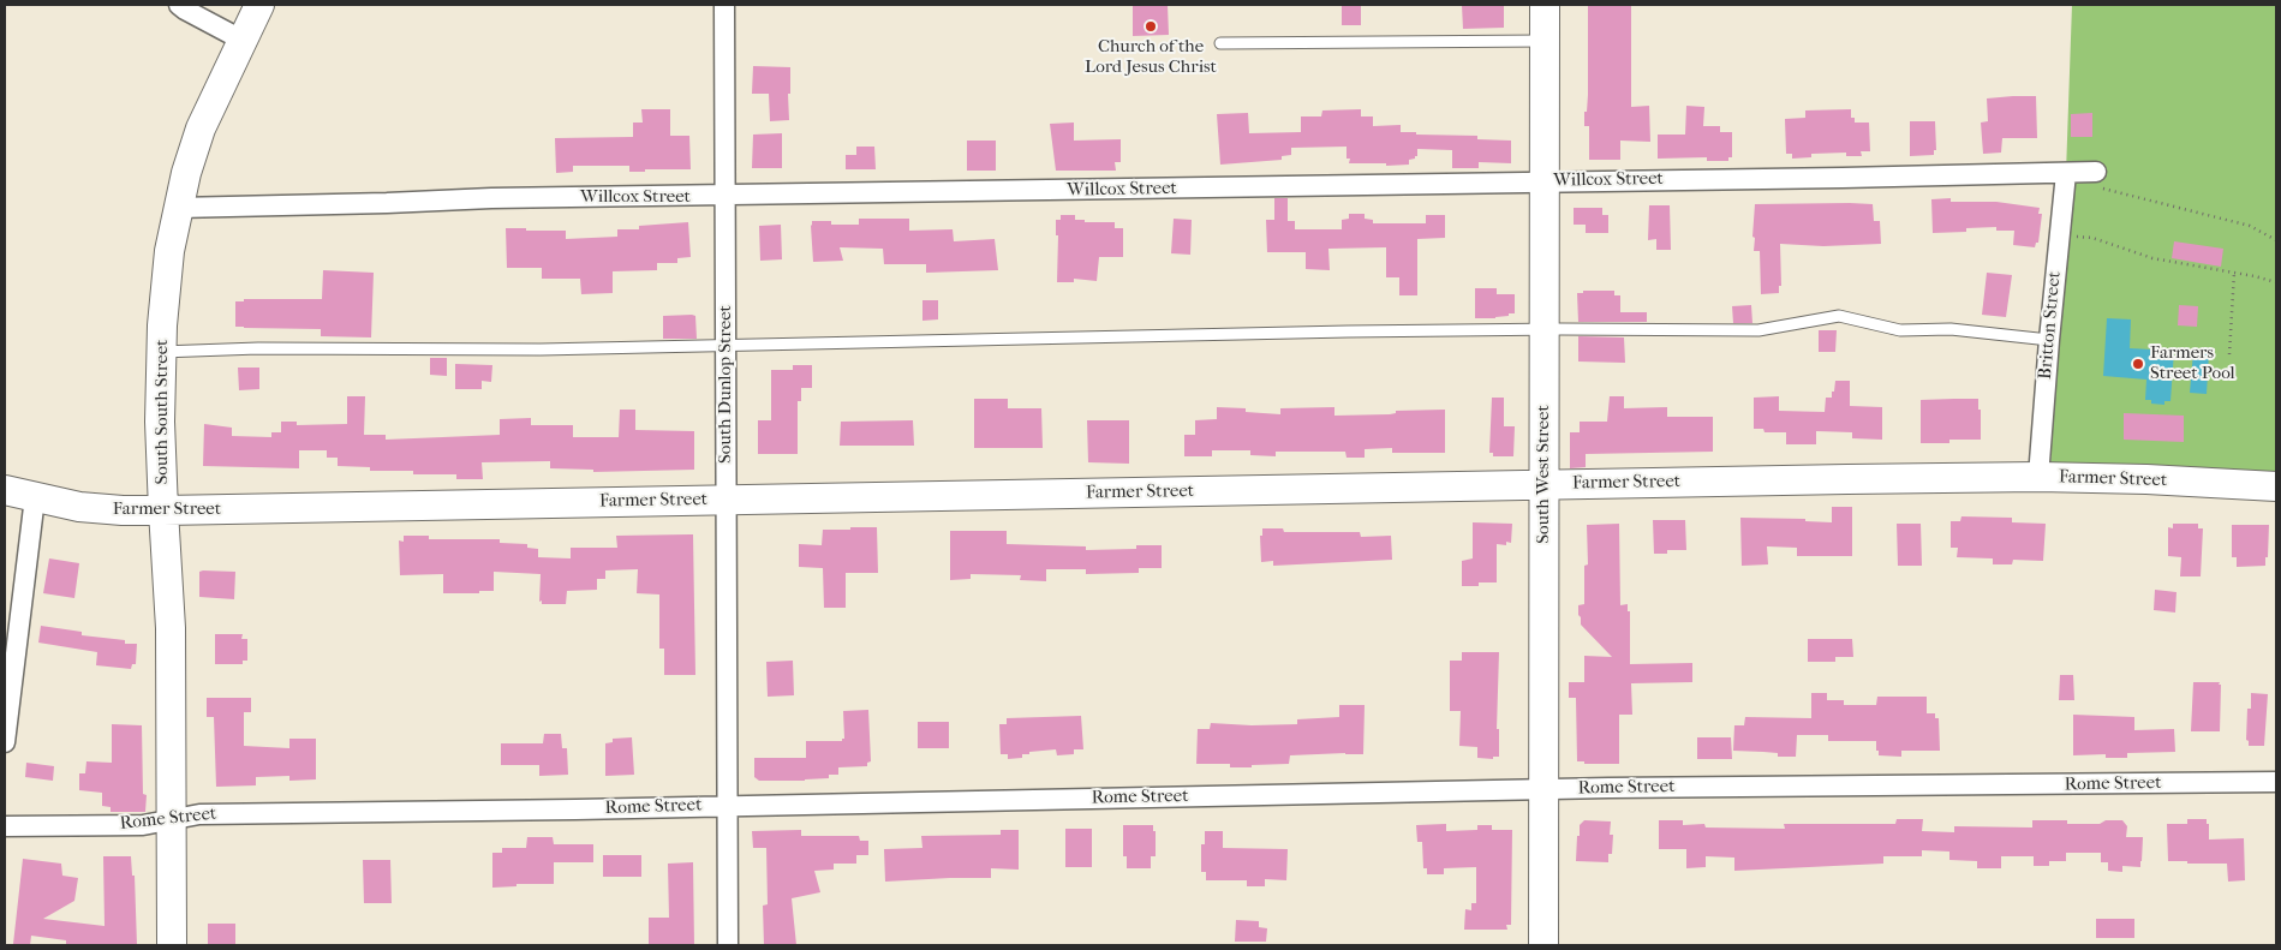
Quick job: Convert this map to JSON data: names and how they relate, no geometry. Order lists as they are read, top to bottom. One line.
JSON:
{"streets":{"street":["Willcox Street","Britton Street","South Dunlop Street","South South Street","South West Street","Farmer Street","Rome Street"]},"crossings":[["Willcox Street","Britton Street"],["Willcox Street","South Dunlop Street"],["Willcox Street","South South Street"],["Willcox Street","South West Street"],["Britton Street","Farmer Street"],["South Dunlop Street","Farmer Street"],["South Dunlop Street","Rome Street"],["South South Street","Farmer Street"],["South South Street","Rome Street"],["South West Street","Farmer Street"],["South West Street","Rome Street"]],"places":["Church of the Lord Jesus Christ","Farmers Street Pool"]}
